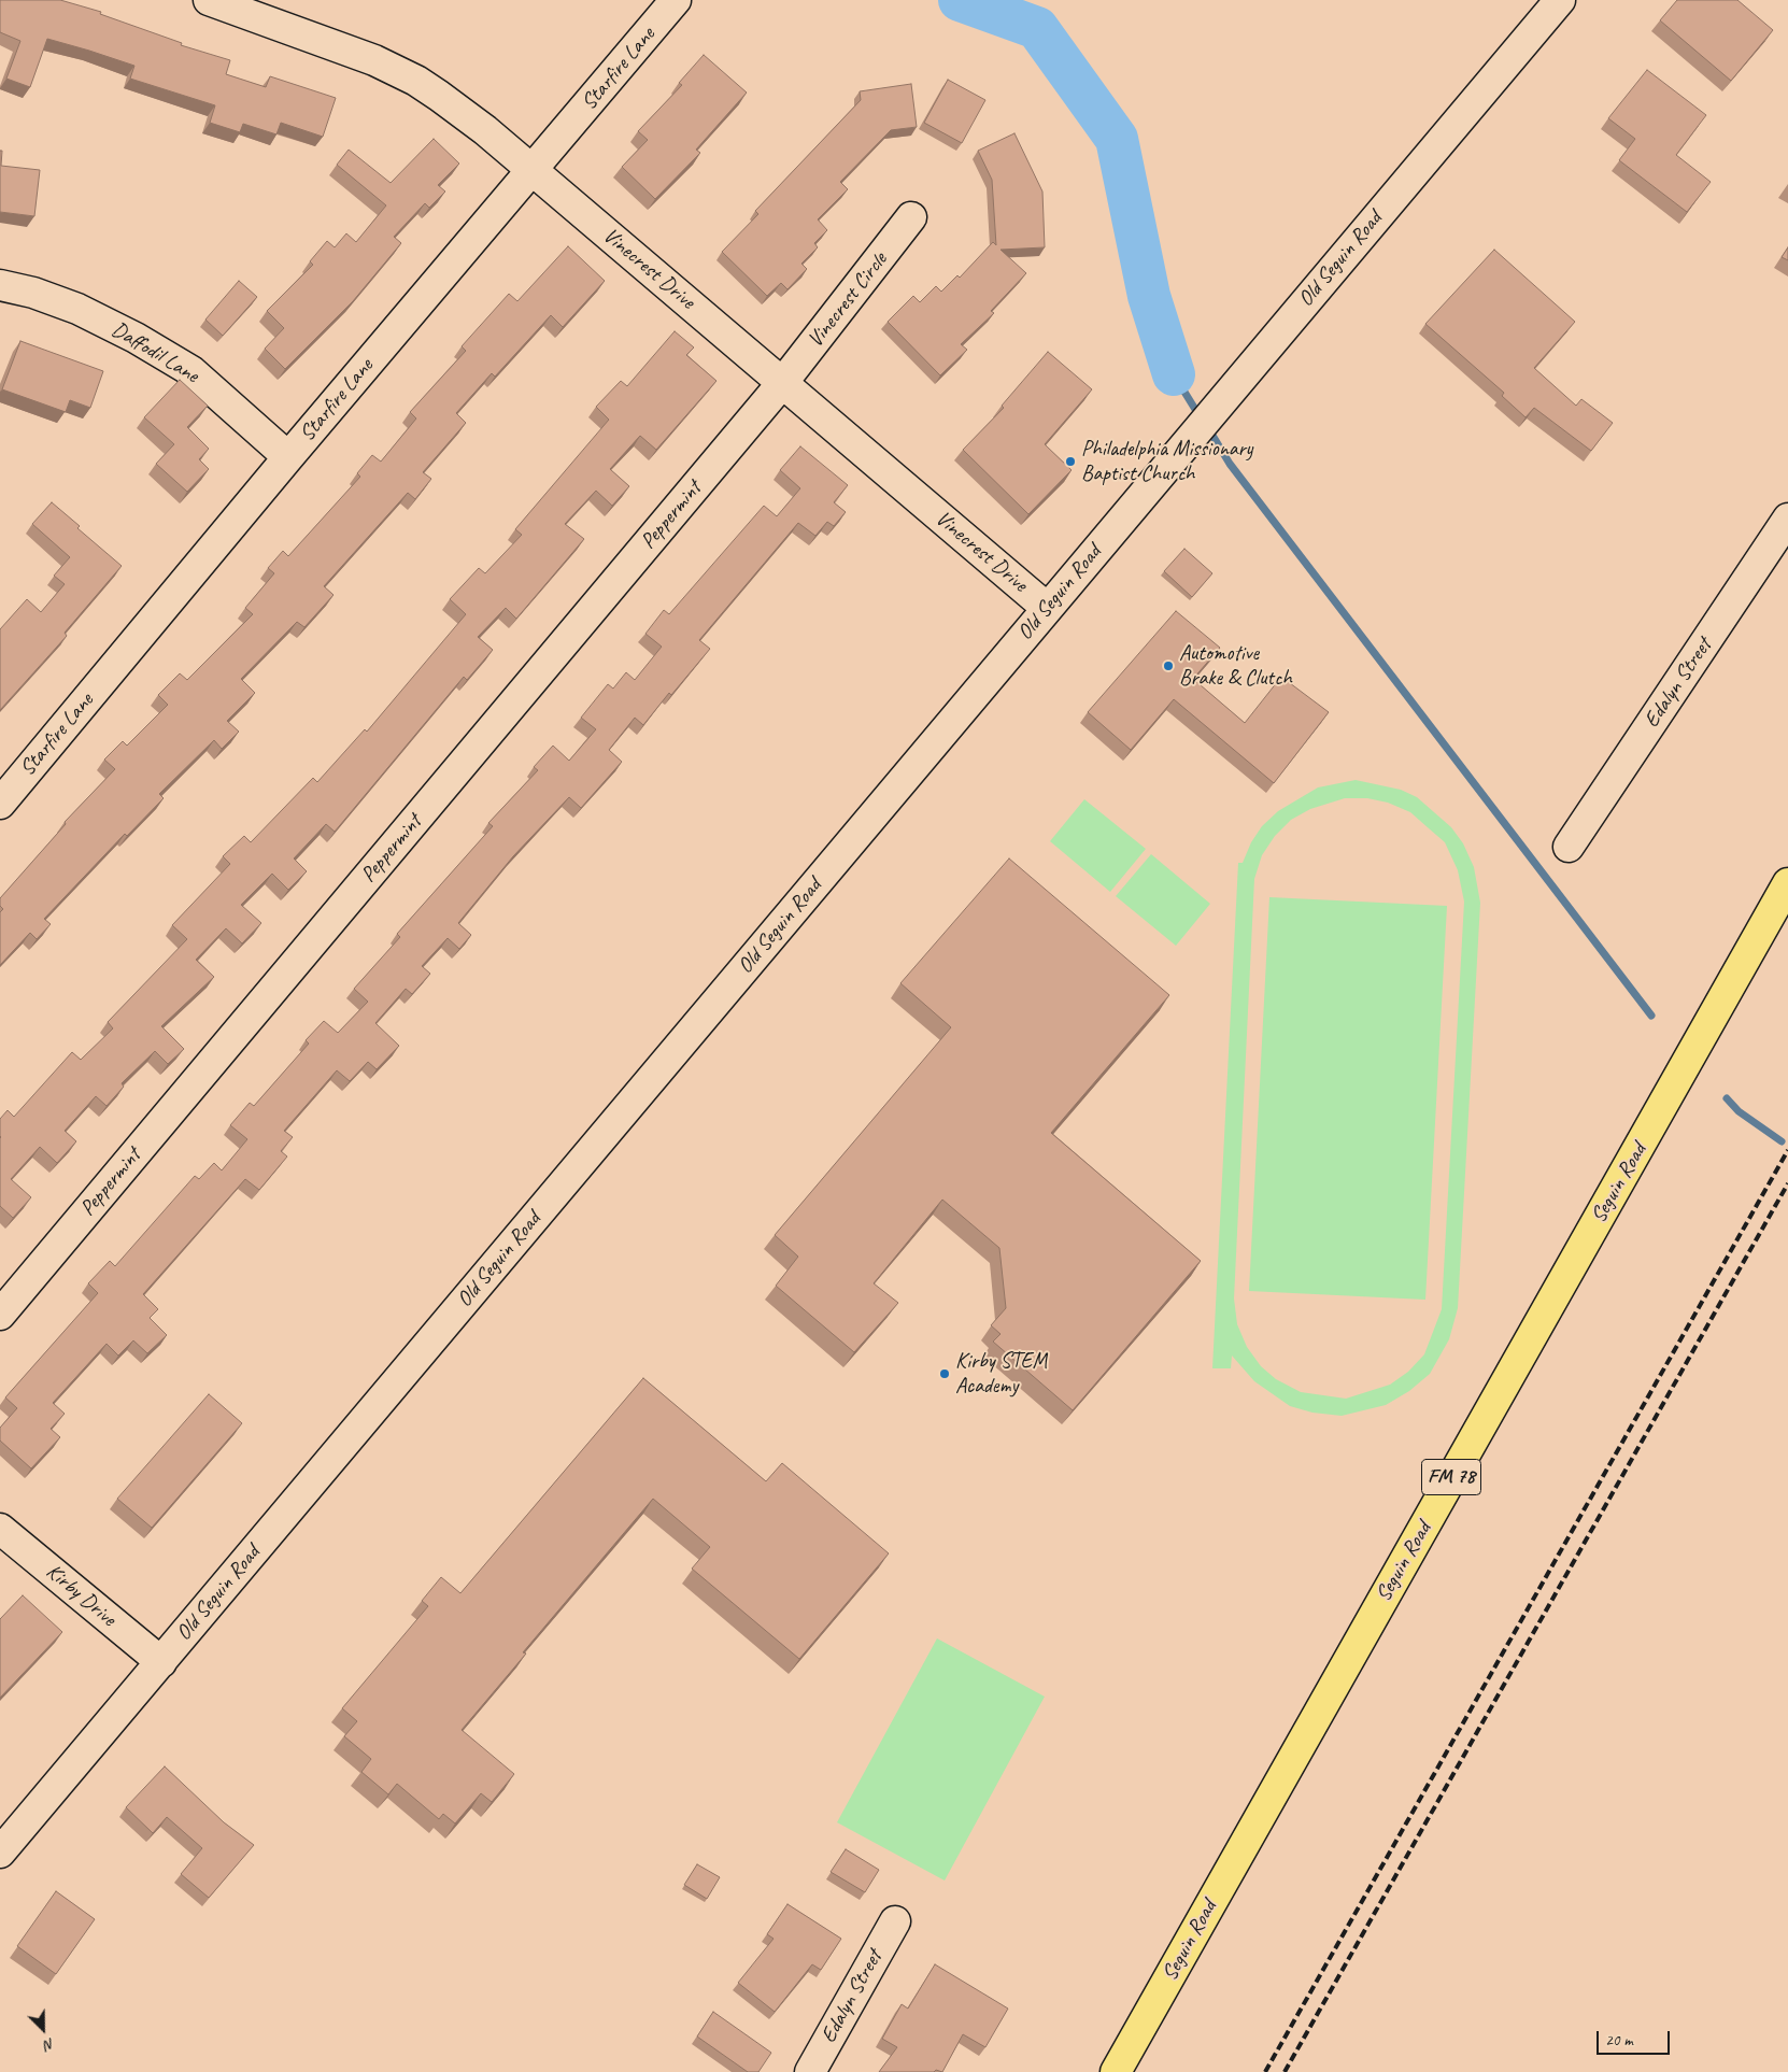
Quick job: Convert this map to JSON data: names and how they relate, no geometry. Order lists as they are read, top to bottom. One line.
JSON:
{"streets":{"main road":["Seguin Road","FM 78"],"street":["Starfire Lane","Old Seguin Road","Vinecrest Drive","Vinecrest Circle","Daffodil Lane","Peppermint","Edalyn Street","Kirby Drive"]},"crossings":[["Starfire Lane","Vinecrest Drive"],["Starfire Lane","Daffodil Lane"],["Old Seguin Road","Vinecrest Drive"],["Old Seguin Road","Kirby Drive"],["Vinecrest Drive","Vinecrest Circle"],["Vinecrest Drive","Peppermint"],["Vinecrest Circle","Peppermint"]],"places":["Philadelphia Missionary Baptist Church","Automotive Brake & Clutch","Kirby STEM Academy"],"scale_bar":"20 m","north":"bottom right"}
